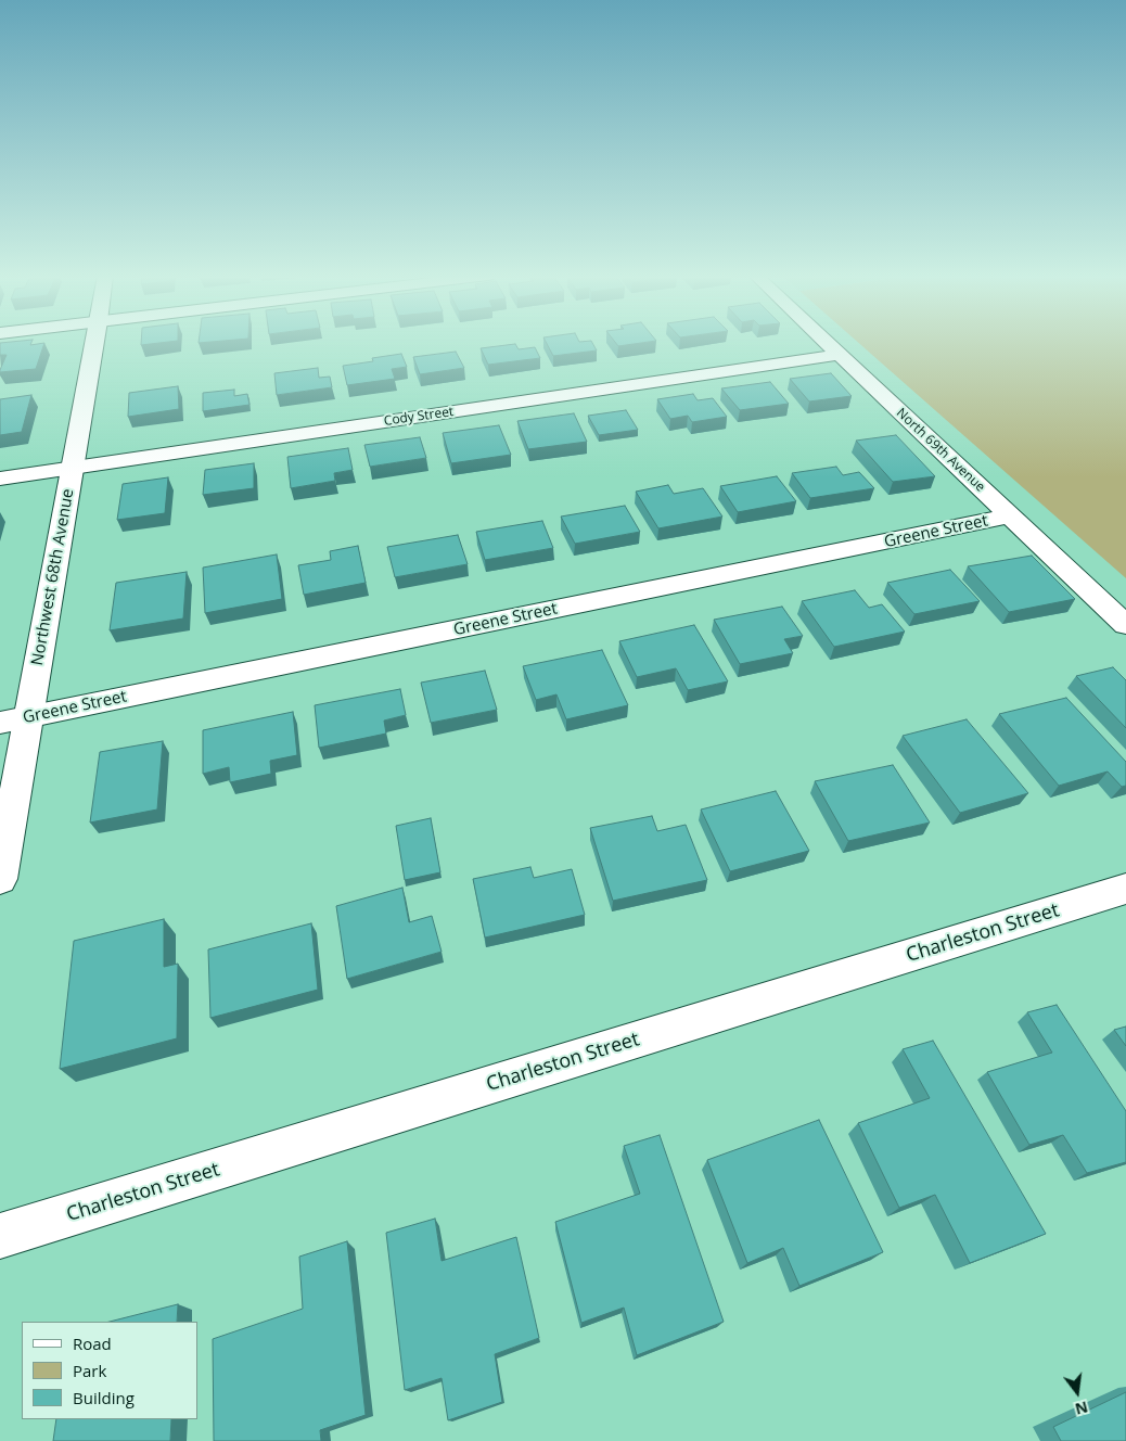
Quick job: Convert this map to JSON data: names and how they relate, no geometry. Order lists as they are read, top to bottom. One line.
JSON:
{"streets":{"street":["Cody Street","North 69th Avenue","Greene Street","Northwest 68th Avenue","Charleston Street"]},"crossings":[["Cody Street","North 69th Avenue"],["Cody Street","Northwest 68th Avenue"],["North 69th Avenue","Greene Street"],["Greene Street","Northwest 68th Avenue"]],"legend":["Road","Park","Building"],"north":"bottom"}
